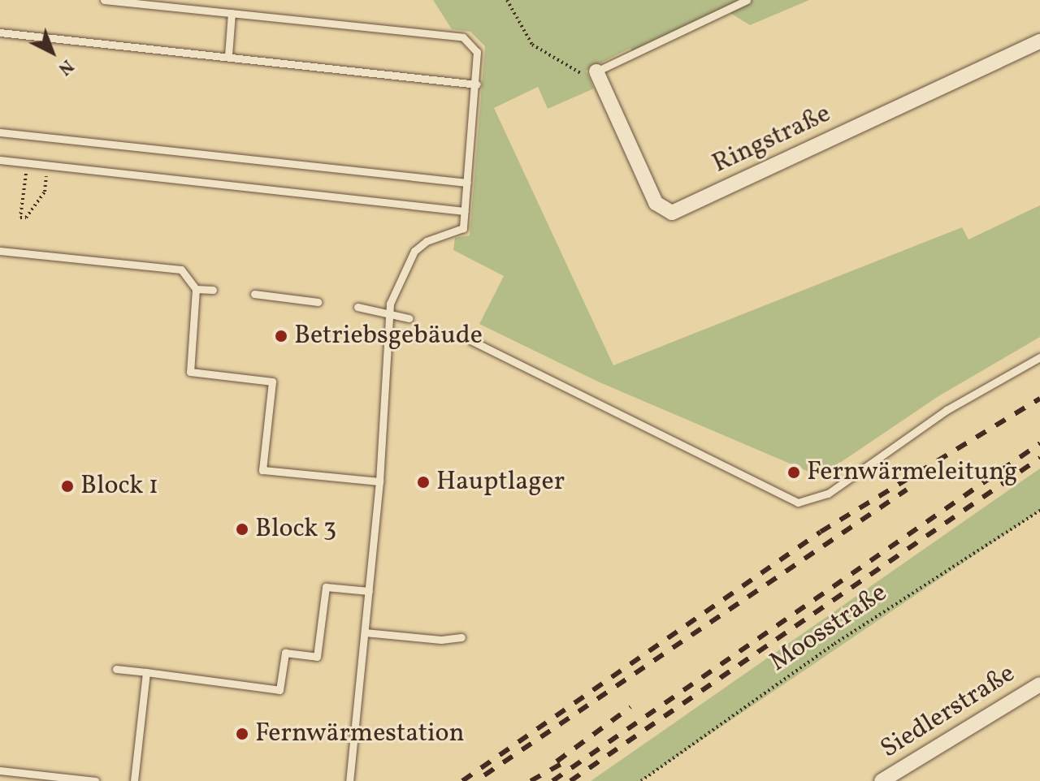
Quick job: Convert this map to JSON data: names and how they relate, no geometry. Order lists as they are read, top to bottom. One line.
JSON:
{"streets":{"street":["Ringstraße","Siedlerstraße"],"path":["Moosstraße"]},"places":["Betriebsgebäude","Fernwärmeleitung","Hauptlager","Block 1","Block 3","Fernwärmestation"],"north":"bottom right"}
